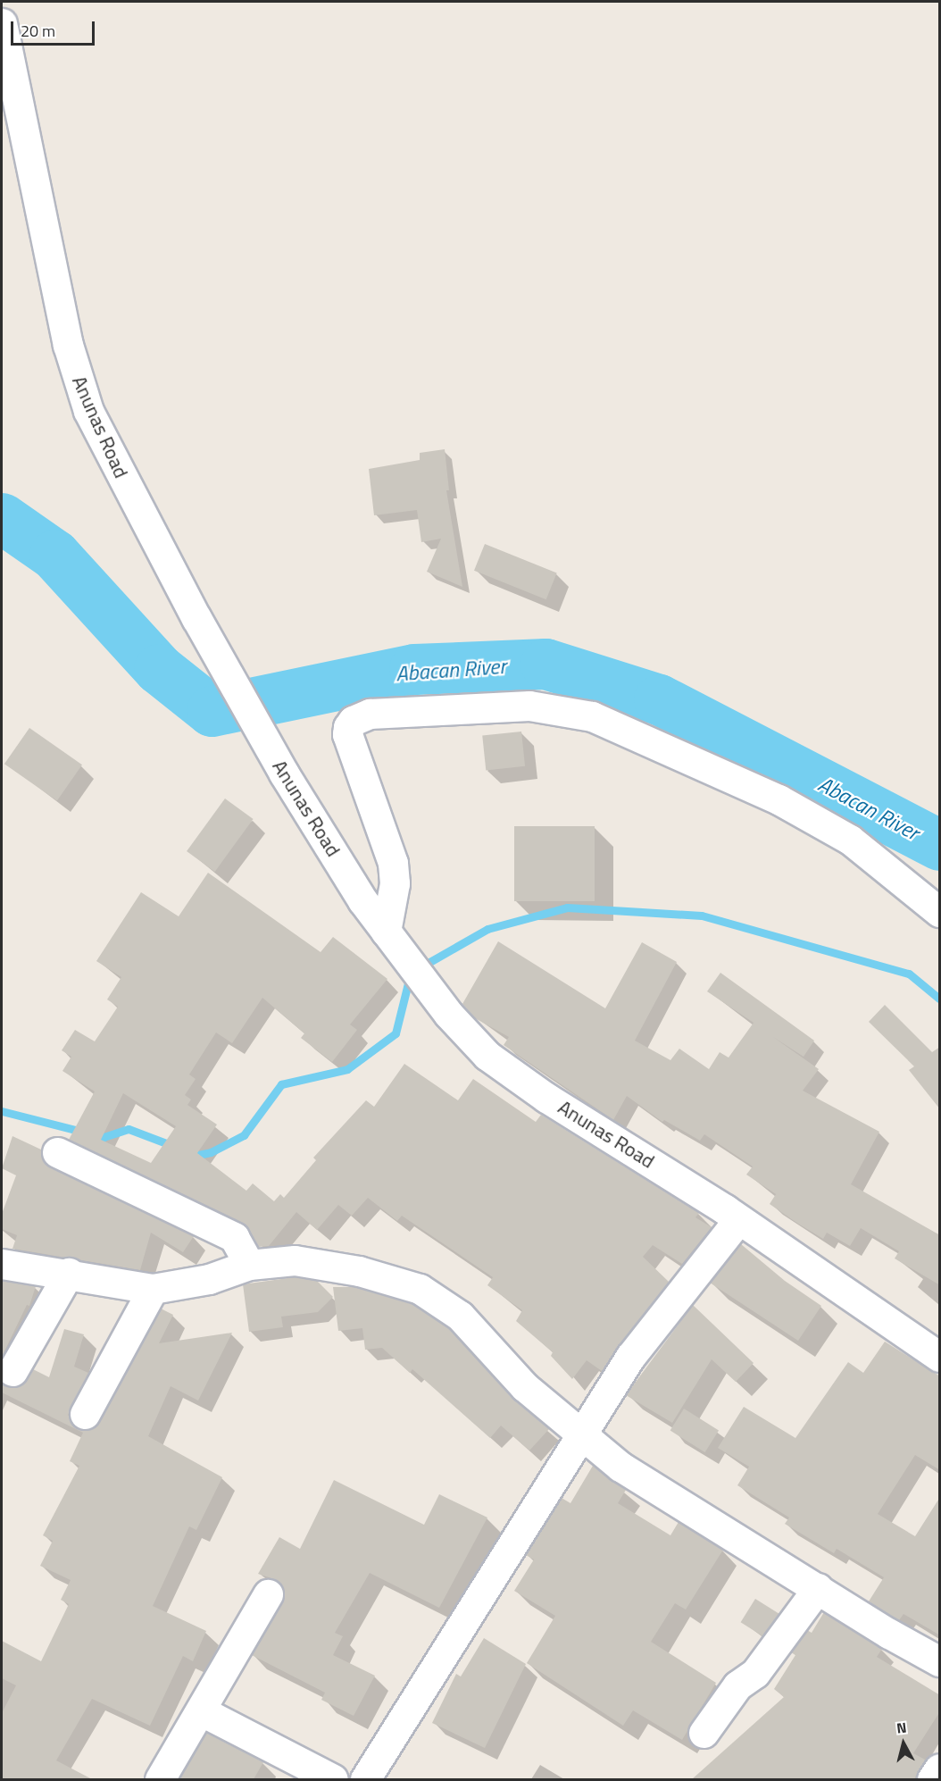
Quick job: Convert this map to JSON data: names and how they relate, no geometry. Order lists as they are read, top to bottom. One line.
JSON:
{"streets":{"street":["Anunas Road"]},"water":["Abacan River"],"scale_bar":"20 m","north":"top"}
